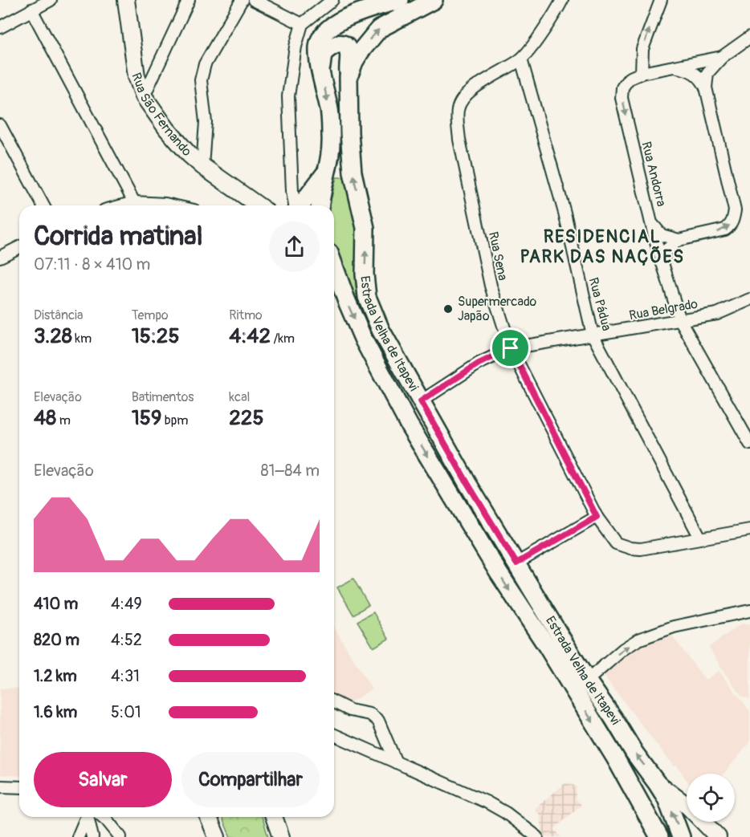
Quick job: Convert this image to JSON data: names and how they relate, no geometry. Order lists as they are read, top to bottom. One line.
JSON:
{"streets":{"main road":["Rua São Fernando","Estrada Velha de Itapevi"],"street":["Rua Andorra","Rua Sena","Rua Pádua","Rua Belgrado"]},"crossings":[["Rua Andorra","Rua Belgrado"],["Rua Sena","Rua Pádua"],["Rua Sena","Rua Belgrado"],["Rua Pádua","Rua Belgrado"],["Rua Belgrado","Estrada Velha de Itapevi"]],"districts":["RESIDENCIAL PARK DAS NAÇÕES"],"places":["Supermercado Japão"],"page":{"heading":["Corrida matinal","07:11 · 8 × 410 m"],"stats":[["Distância","3.28 km"],["Tempo","15:25"],["Ritmo","4:42 /km"],["Elevação","48 m"],["Batimentos","159 bpm"],["kcal","225"]],"chart":["Elevação","81–84 m"],"list":[{"name":"410 m","note":"4:49"},{"name":"820 m","note":"4:52"},{"name":"1.2 km","note":"4:31"},{"name":"1.6 km","note":"5:01"}],"buttons":["Salvar","Compartilhar"]}}
